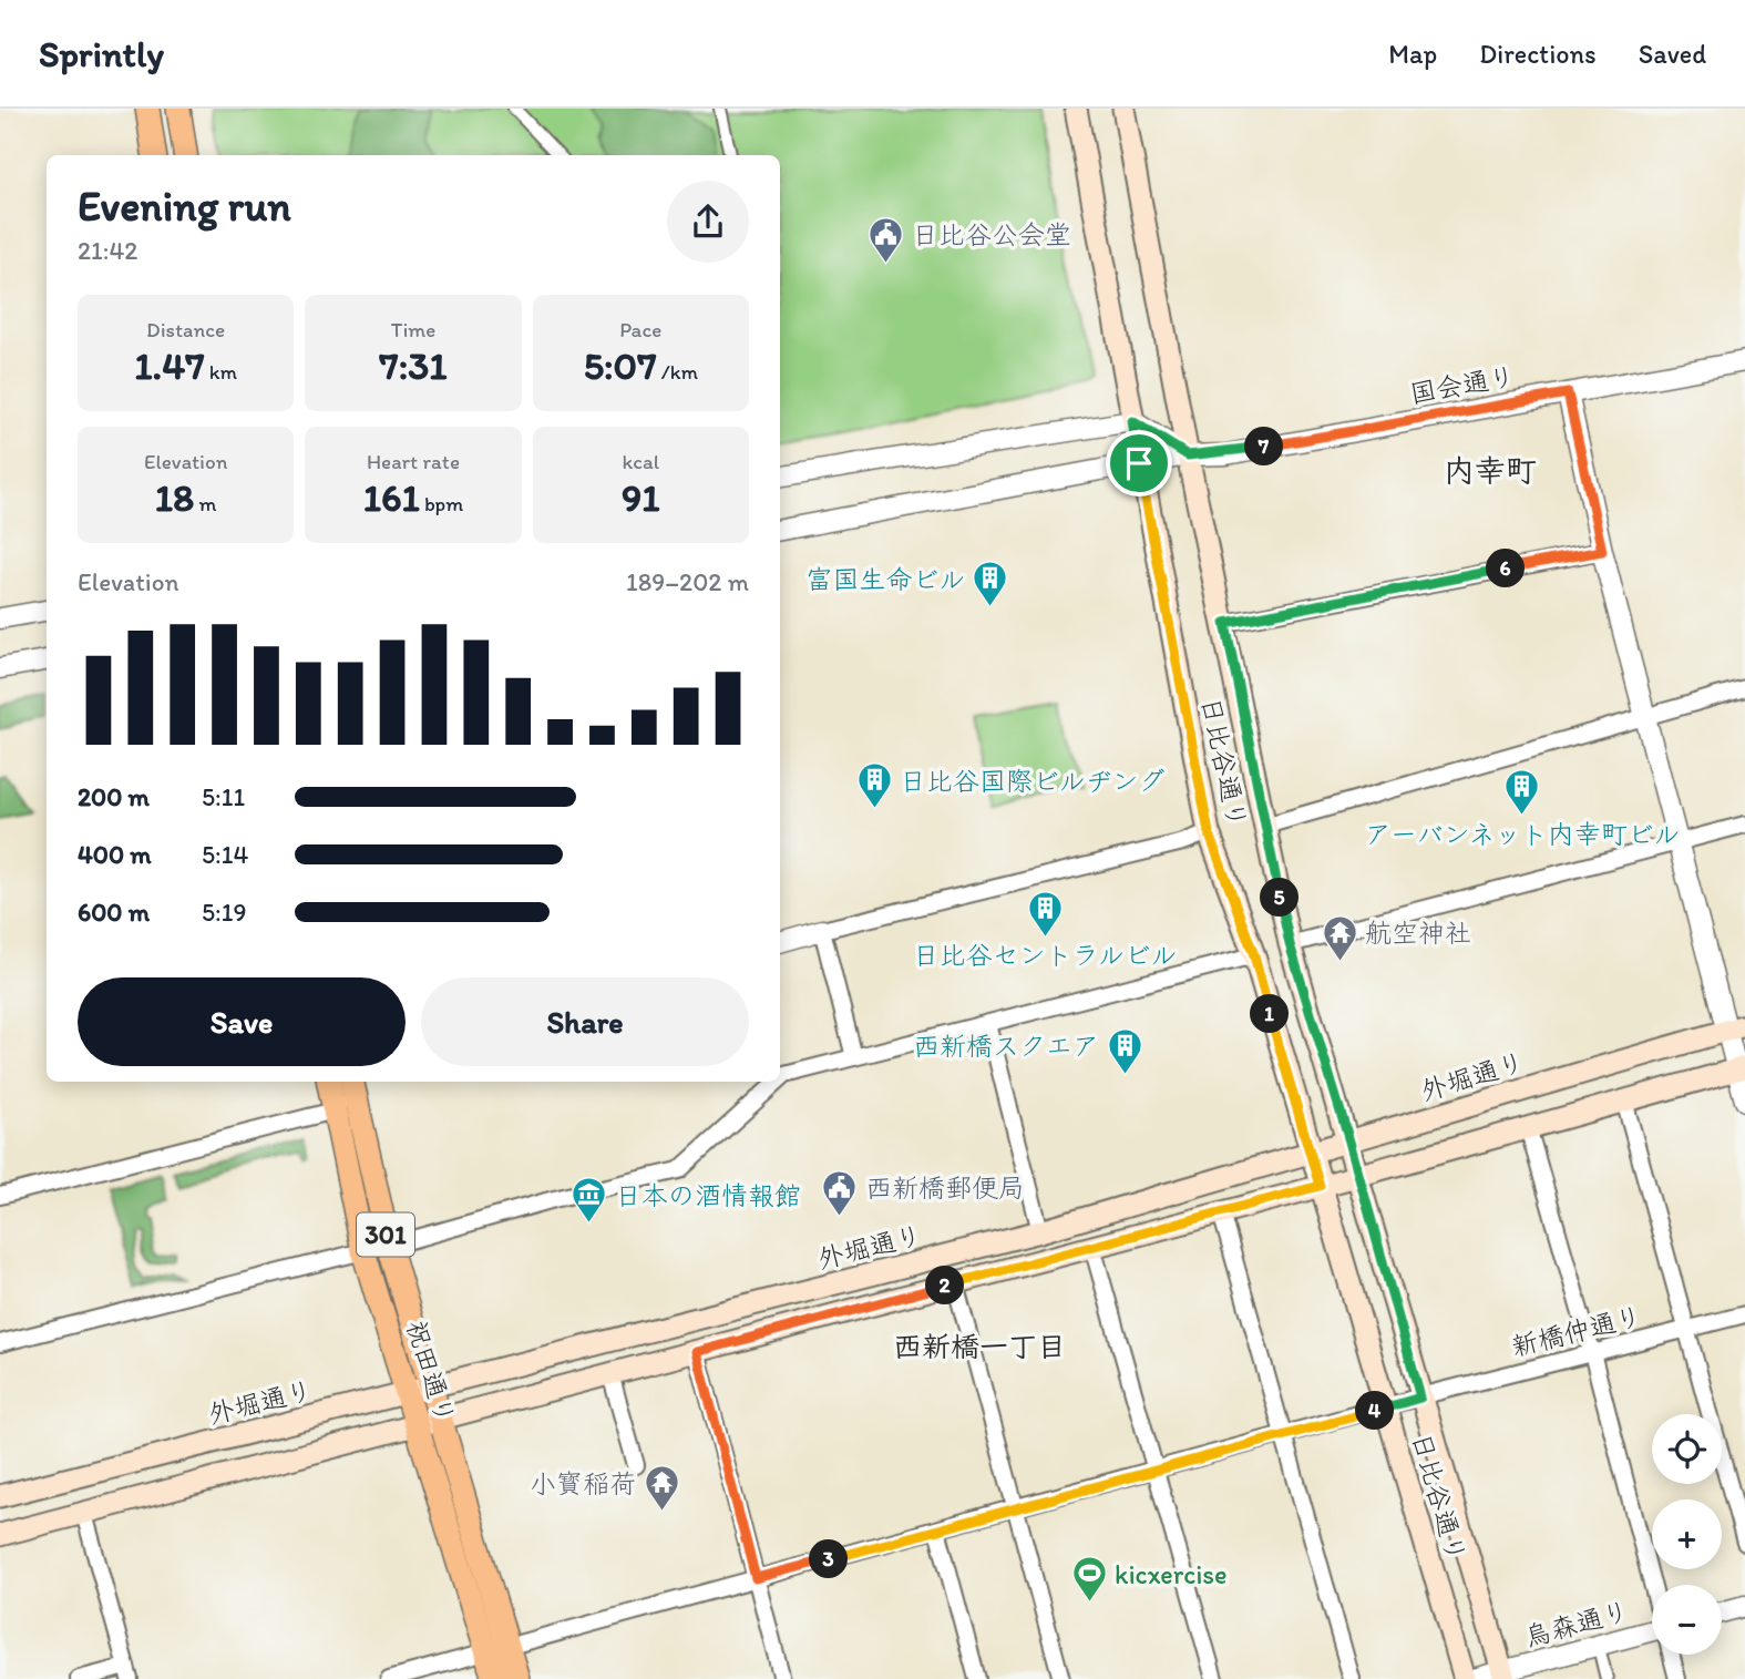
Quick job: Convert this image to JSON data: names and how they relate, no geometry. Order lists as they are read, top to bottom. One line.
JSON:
{"streets":{"main road":["日比谷通り","外堀通り","301","祝田通り"],"street":["国会通り","新橋仲通り","烏森通り"]},"crossings":[["国会通り","日比谷通り"],["日比谷通り","外堀通り"],["日比谷通り","新橋仲通り"],["日比谷通り","烏森通り"],["外堀通り","祝田通り"],["新橋仲通り","祝田通り"]],"districts":["内幸町","西新橋一丁目"],"places":{"public building":["日比谷公会堂","西新橋郵便局"],"building":["富国生命ビル","日比谷国際ビルヂング","アーバンネット内幸町ビル","日比谷セントラルビル","西新橋スクエア"],"temple":["航空神社","小寳稲荷"],"museum":["日本の酒情報館"],"sports":["kicxercise"]},"page":{"header":"Sprintly","nav":["Map","Directions","Saved"],"heading":["Evening run","21:42"],"stats":[["Distance","1.47 km"],["Time","7:31"],["Pace","5:07 /km"],["Elevation","18 m"],["Heart rate","161 bpm"],["kcal","91"]],"pins":["7","6","5","1","2","4","3"],"chart":["Elevation","189–202 m"],"list":[{"name":"200 m","note":"5:11"},{"name":"400 m","note":"5:14"},{"name":"600 m","note":"5:19"}],"buttons":["Save","Share"],"map_buttons":["+","−"]}}
